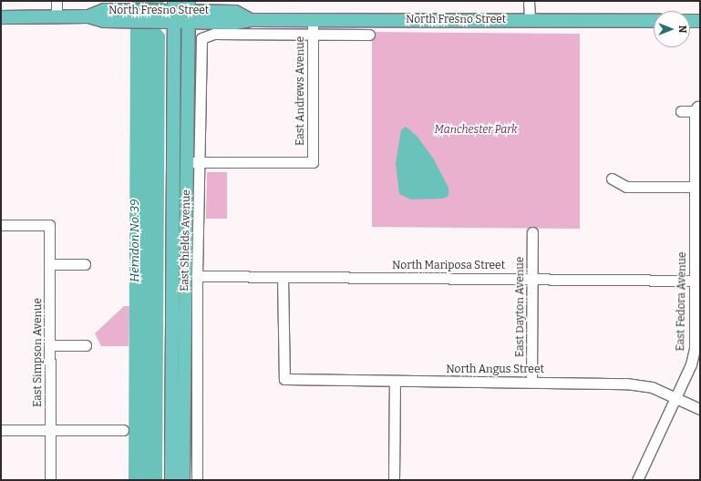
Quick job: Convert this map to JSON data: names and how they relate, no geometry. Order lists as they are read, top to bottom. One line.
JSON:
{"streets":{"main road":["North Fresno Street","East Shields Avenue"],"street":["East Andrews Avenue","North Mariposa Street","East Fedora Avenue","East Dayton Avenue","East Simpson Avenue","North Angus Street"]},"crossings":[["North Fresno Street","East Andrews Avenue"],["North Fresno Street","East Shields Avenue"],["East Andrews Avenue","East Shields Avenue"],["North Mariposa Street","East Fedora Avenue"],["North Mariposa Street","East Dayton Avenue"],["North Mariposa Street","North Angus Street"],["East Fedora Avenue","North Angus Street"],["East Dayton Avenue","North Angus Street"]],"water":["Herndon No. 39"],"parks":["Manchester Park"],"north":"right"}
